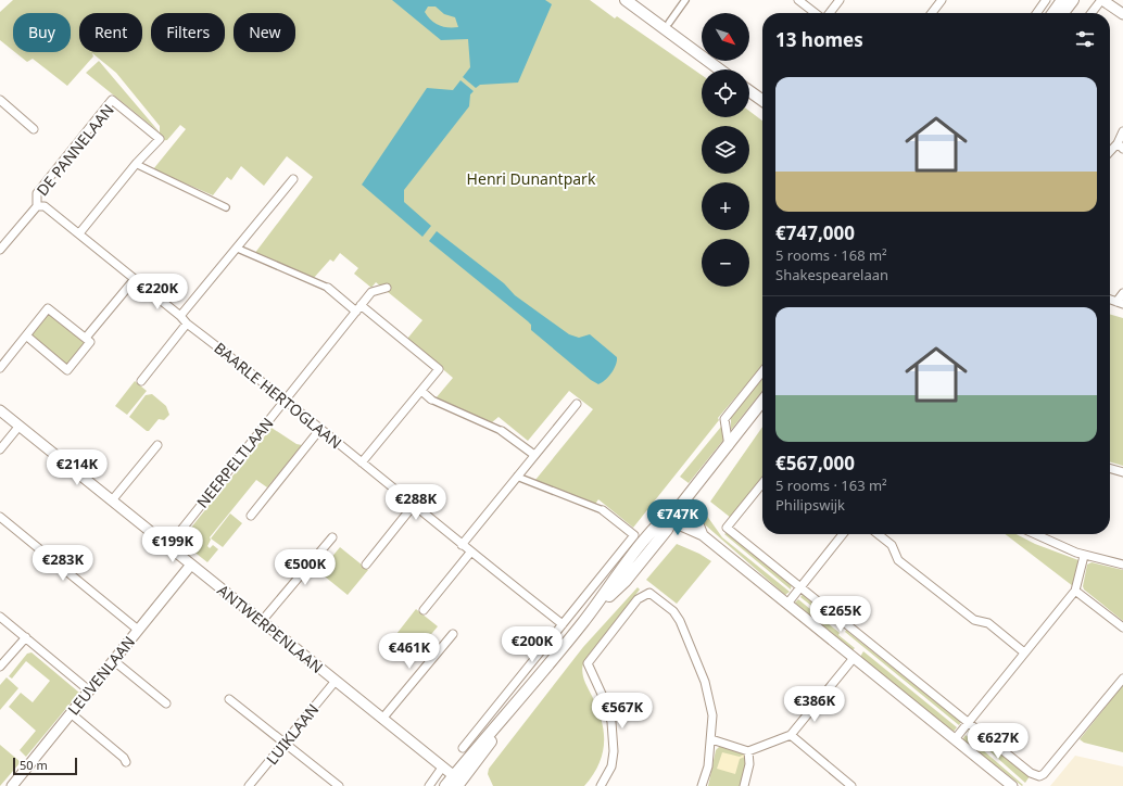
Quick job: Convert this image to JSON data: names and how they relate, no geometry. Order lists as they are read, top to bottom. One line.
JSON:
{"streets":{"street":["DE PANNELAAN","BAARLE HERTOGLAAN","NEERPELTLAAN","ANTWERPENLAAN","LEUVENLAAN","LUIKLAAN"]},"crossings":[["DE PANNELAAN","BAARLE HERTOGLAAN"],["BAARLE HERTOGLAAN","NEERPELTLAAN"],["NEERPELTLAAN","ANTWERPENLAAN"],["ANTWERPENLAAN","LEUVENLAAN"],["ANTWERPENLAAN","LUIKLAAN"]],"parks":["Henri Dunantpark"],"scale_bar":"50 m","north":"bottom right","page":{"map_buttons":["+","−"],"chip":["Buy","Rent","Filters","New"],"heading":"13 homes","list":[{"name":"€747,000","note":"5 rooms · 168 m² · Shakespearelaan"},{"name":"€567,000","note":"5 rooms · 163 m² · Philipswijk"}],"price":["€220K","€214K","€288K","€747K","€199K","€283K","€500K","€265K","€200K","€461K","€386K","€567K","€627K"],"scale":"50 m"}}
